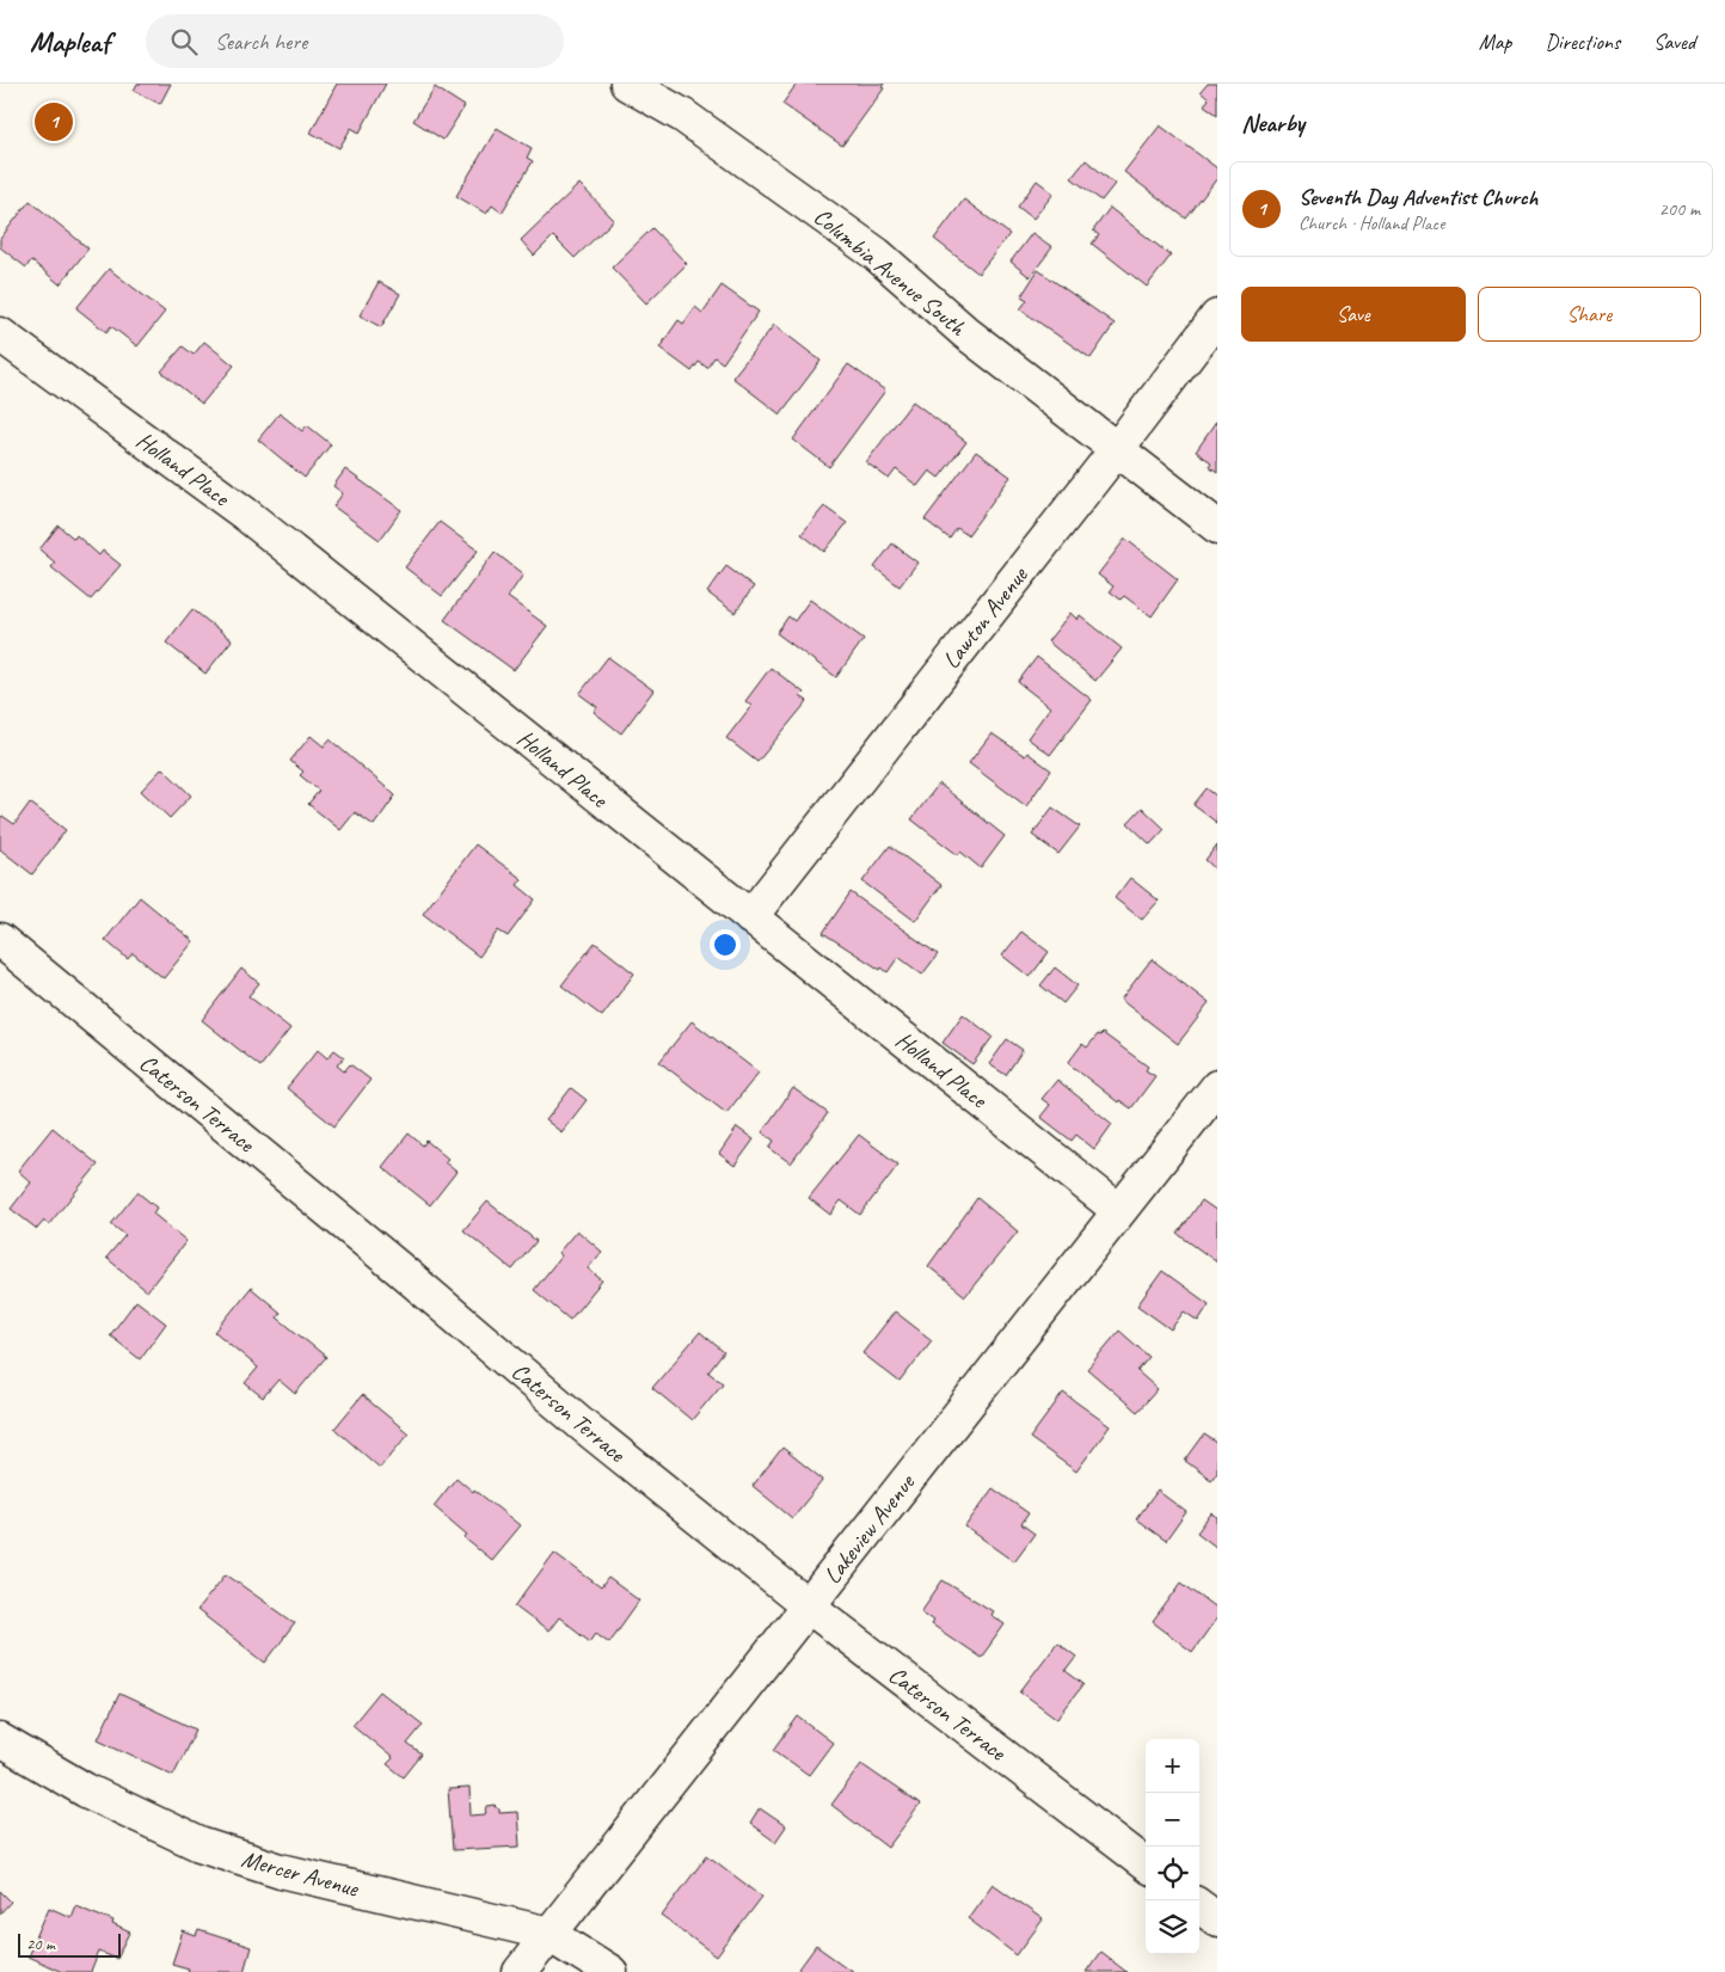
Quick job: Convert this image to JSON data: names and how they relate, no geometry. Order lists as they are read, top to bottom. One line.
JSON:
{"streets":{"street":["Columbia Avenue South","Holland Place","Lawton Avenue","Caterson Terrace","Lakeview Avenue","Mercer Avenue"]},"crossings":[["Columbia Avenue South","Lawton Avenue"],["Holland Place","Lawton Avenue"],["Holland Place","Lakeview Avenue"],["Caterson Terrace","Lakeview Avenue"],["Lakeview Avenue","Mercer Avenue"]],"scale_bar":"20 m","page":{"header":"Mapleaf","search":"Search here","nav":["Map","Directions","Saved"],"heading":"Nearby","pins":"1","list":[{"mark":"1","name":"Seventh Day Adventist Church","note":"Church · Holland Place","value":"200 m"}],"buttons":["Save","Share"],"map_buttons":["+","−"],"scale":"20 m"}}
